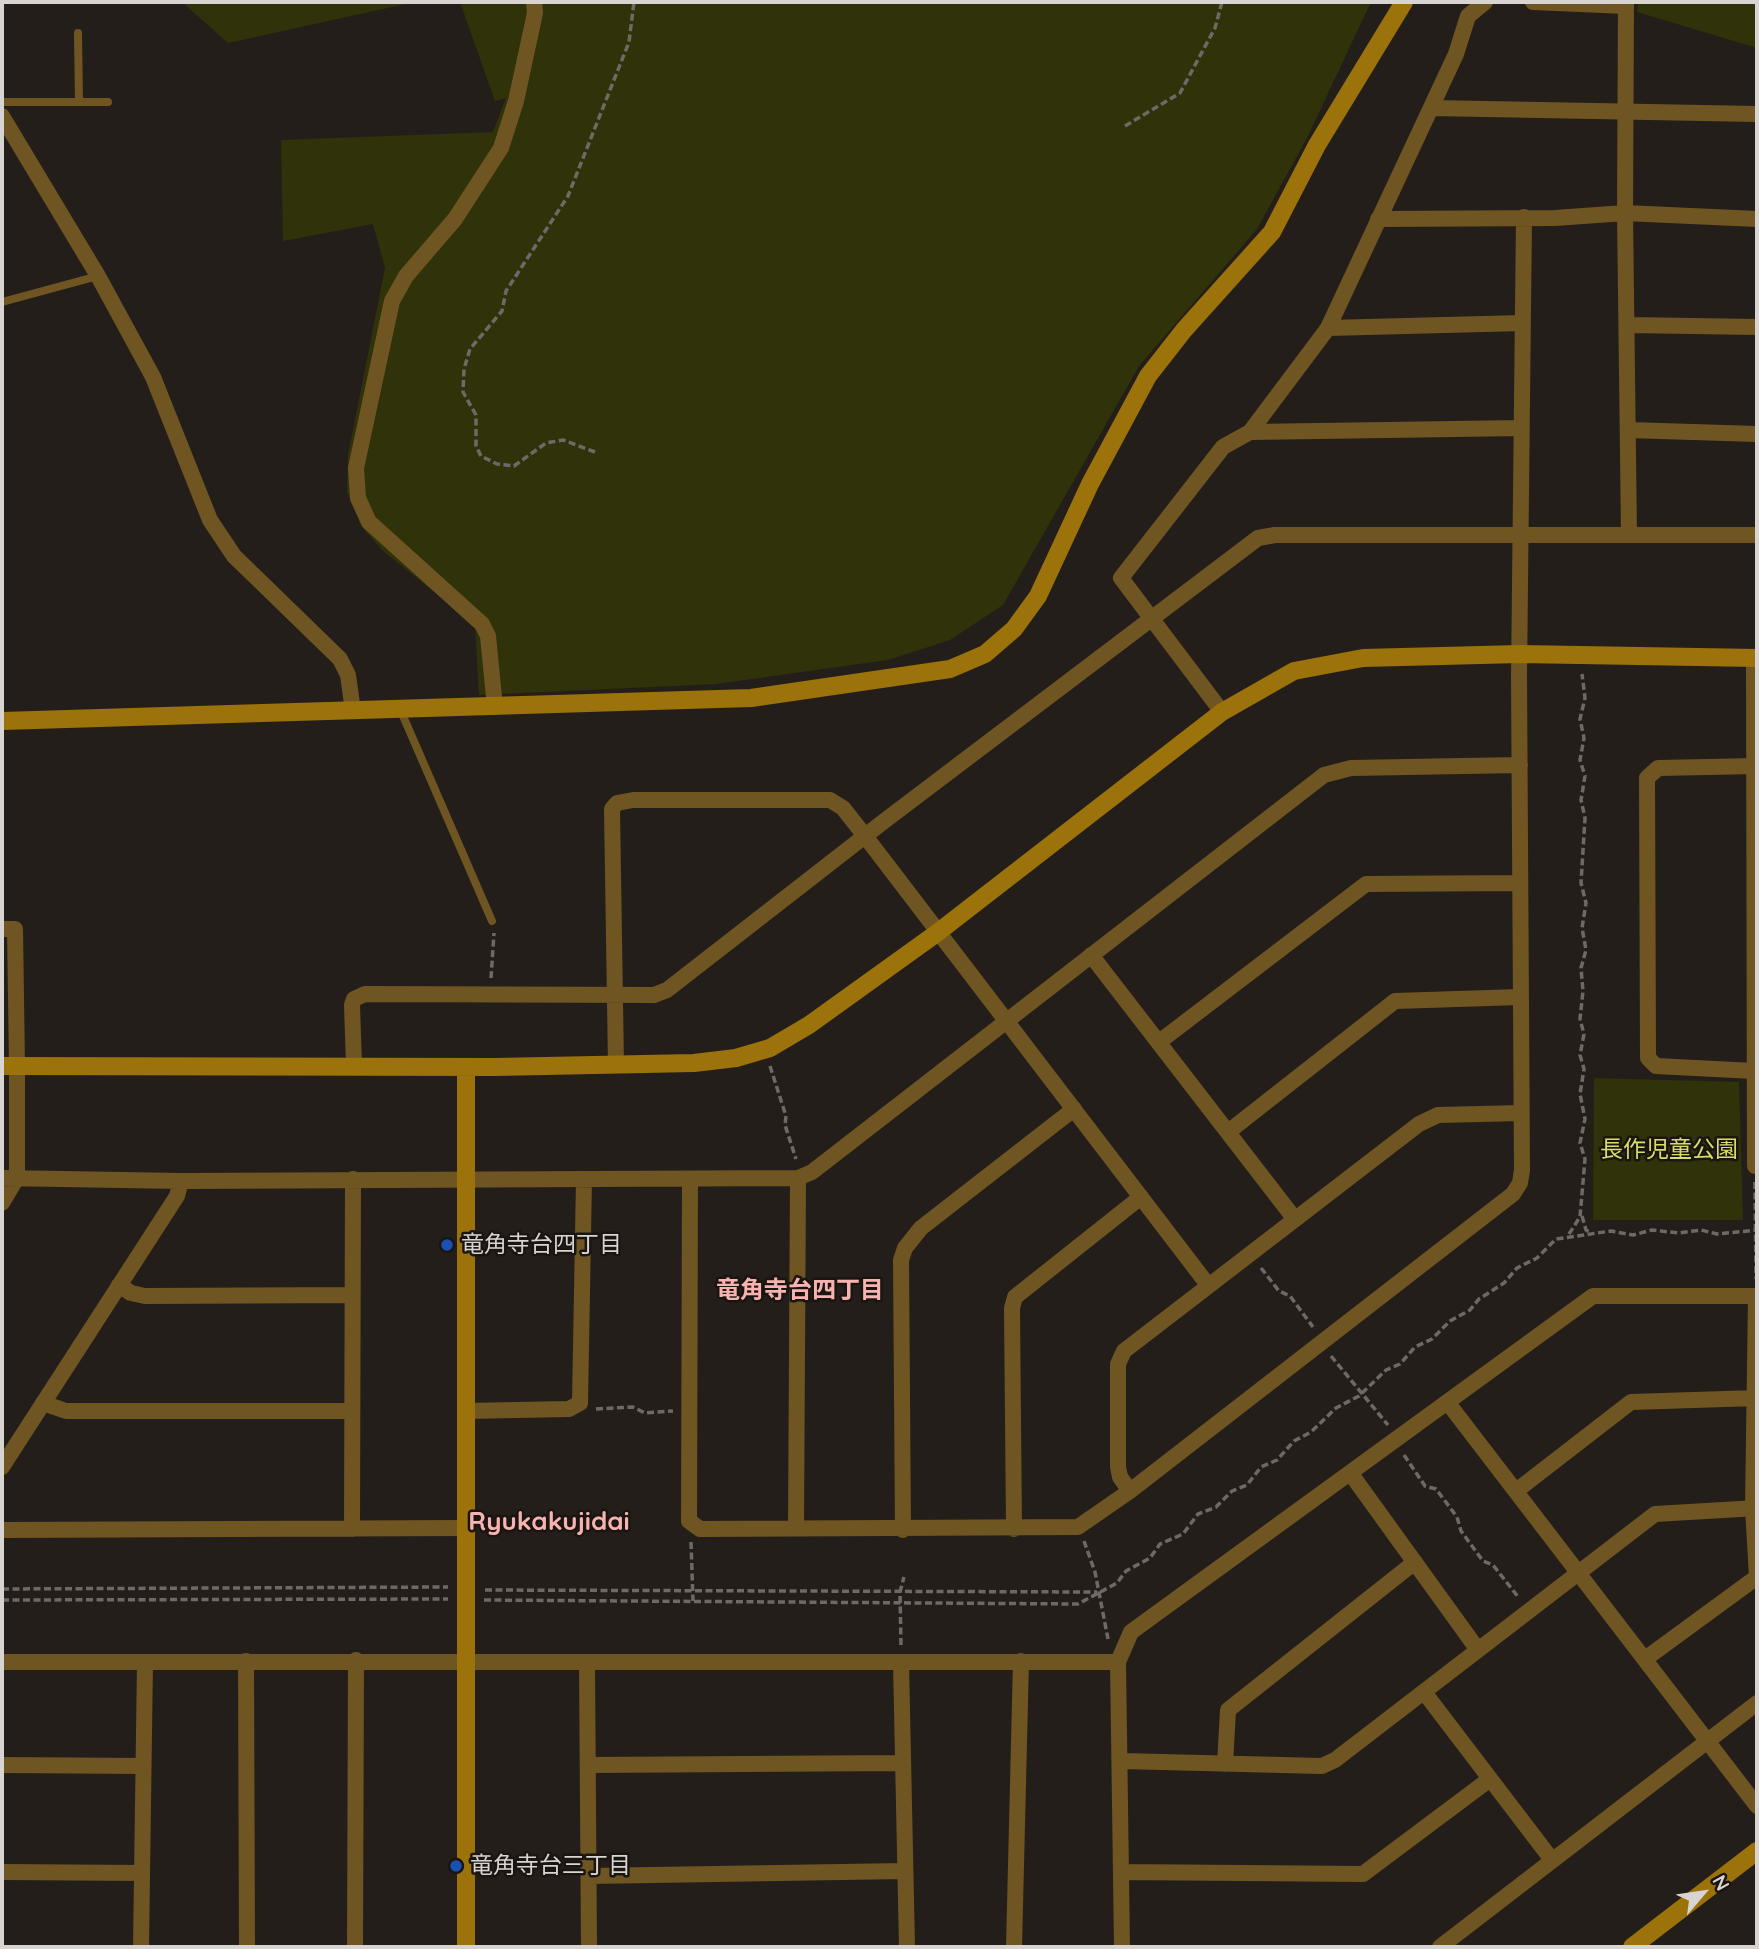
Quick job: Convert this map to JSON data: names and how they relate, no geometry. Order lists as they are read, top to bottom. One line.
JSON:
{"districts":["竜角寺台四丁目","Ryukakujidai"],"parks":["長作児童公園"],"places":["竜角寺台四丁目","竜角寺台三丁目"],"north":"top right"}
